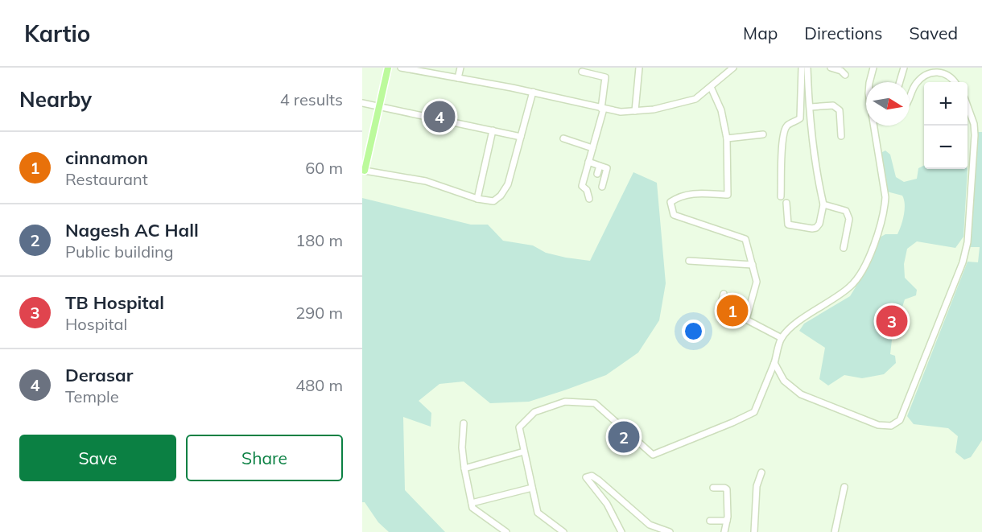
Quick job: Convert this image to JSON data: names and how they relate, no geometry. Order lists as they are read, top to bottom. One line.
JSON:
{"north":"right","page":{"header":"Kartio","nav":["Map","Directions","Saved"],"heading":["Nearby","4 results"],"map_buttons":["+","−"],"pins":["4","1","3","2"],"list":[{"mark":"1","name":"cinnamon","note":"Restaurant","value":"60 m"},{"mark":"2","name":"Nagesh AC Hall","note":"Public building","value":"180 m"},{"mark":"3","name":"TB Hospital","note":"Hospital","value":"290 m"},{"mark":"4","name":"Derasar","note":"Temple","value":"480 m"}],"buttons":["Save","Share"]}}
